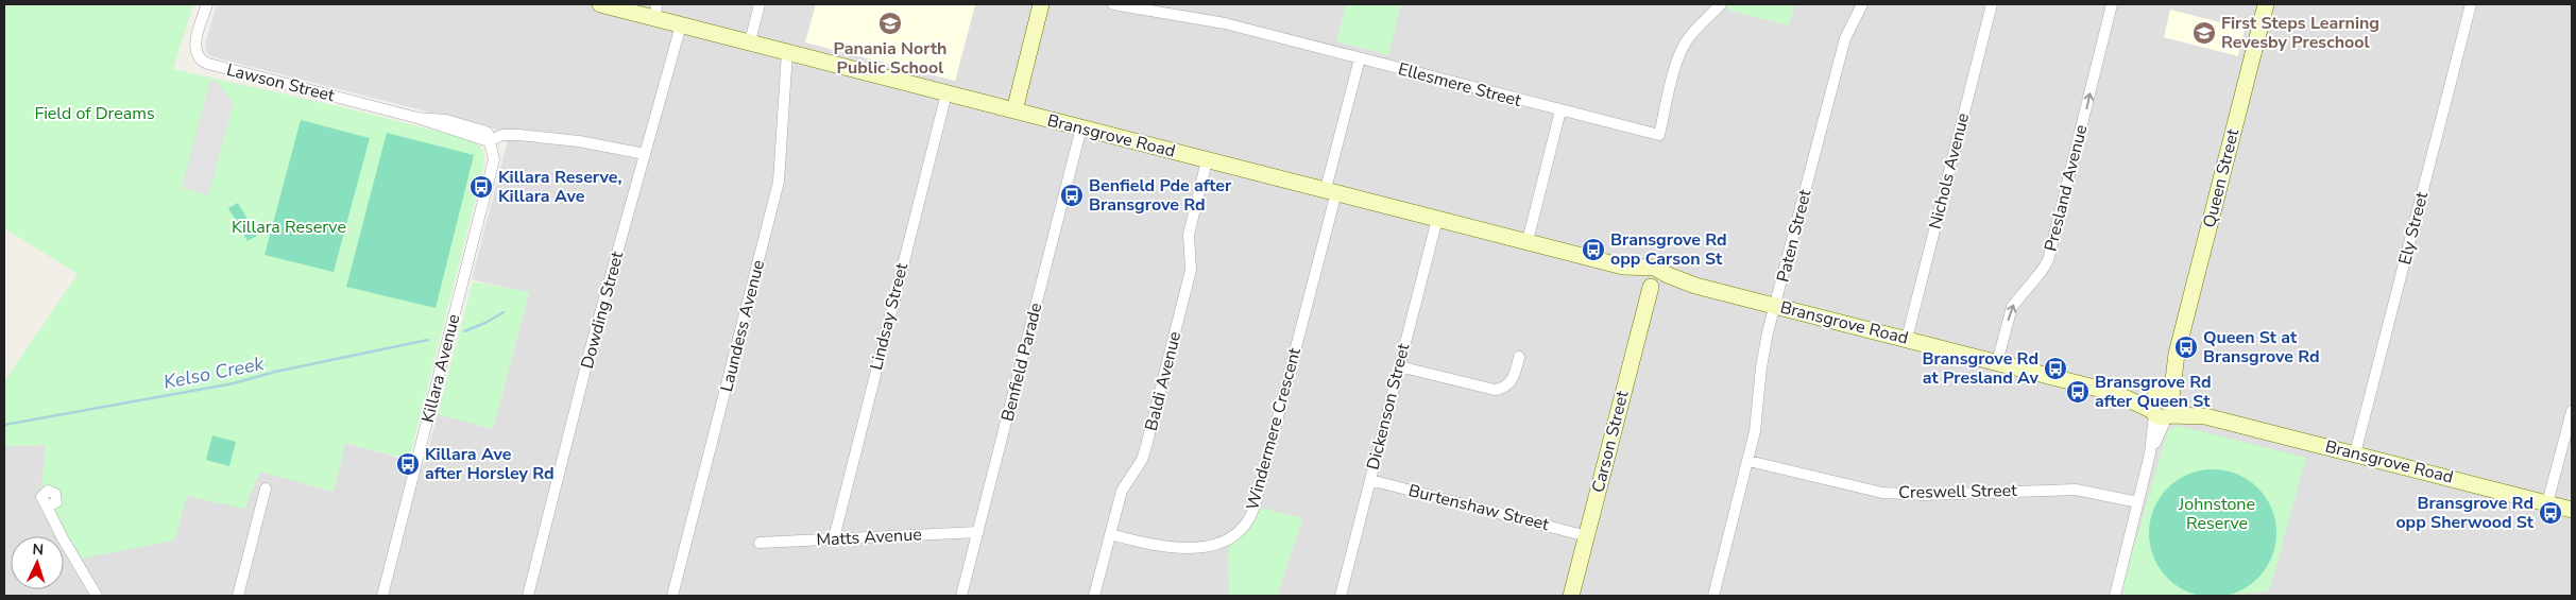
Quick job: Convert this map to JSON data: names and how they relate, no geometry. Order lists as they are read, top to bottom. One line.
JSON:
{"streets":{"main road":["Bransgrove Road","Queen Street","Carson Street"],"street":["Lawson Street","Ellesmere Street","Nichols Avenue","Presland Avenue","Ely Street","Paten Street","Dowding Street","Lindsay Street","Laundess Avenue","Benfield Parade","Killara Avenue","Baldi Avenue","Dickenson Street","Windermere Crescent","Creswell Street","Burtenshaw Street","Matts Avenue"]},"crossings":[["Lawson Street","Killara Avenue"],["Ellesmere Street","Windermere Crescent"],["Bransgrove Road","Nichols Avenue"],["Bransgrove Road","Queen Street"],["Bransgrove Road","Presland Avenue"],["Bransgrove Road","Ely Street"],["Bransgrove Road","Paten Street"],["Bransgrove Road","Dowding Street"],["Bransgrove Road","Lindsay Street"],["Bransgrove Road","Laundess Avenue"],["Bransgrove Road","Benfield Parade"],["Bransgrove Road","Baldi Avenue"],["Bransgrove Road","Dickenson Street"],["Bransgrove Road","Windermere Crescent"],["Bransgrove Road","Carson Street"],["Queen Street","Creswell Street"],["Paten Street","Creswell Street"],["Lindsay Street","Matts Avenue"],["Benfield Parade","Matts Avenue"],["Baldi Avenue","Windermere Crescent"],["Dickenson Street","Burtenshaw Street"],["Carson Street","Burtenshaw Street"]],"one_way":["Presland Avenue"],"water":["Kelso Creek"],"parks":["Field of Dreams","Killara Reserve","Johnstone Reserve"],"places":{"school or university":["Panania North Public School","First Steps Learning Revesby Preschool"],"bus stop":["Killara Reserve, Killara Ave","Benfield Pde after Bransgrove Rd","Bransgrove Rd opp Carson St","Queen St at Bransgrove Rd","Bransgrove Rd at Presland Av","Bransgrove Rd after Queen St","Killara Ave after Horsley Rd","Bransgrove Rd opp Sherwood St"]},"north":"top"}
